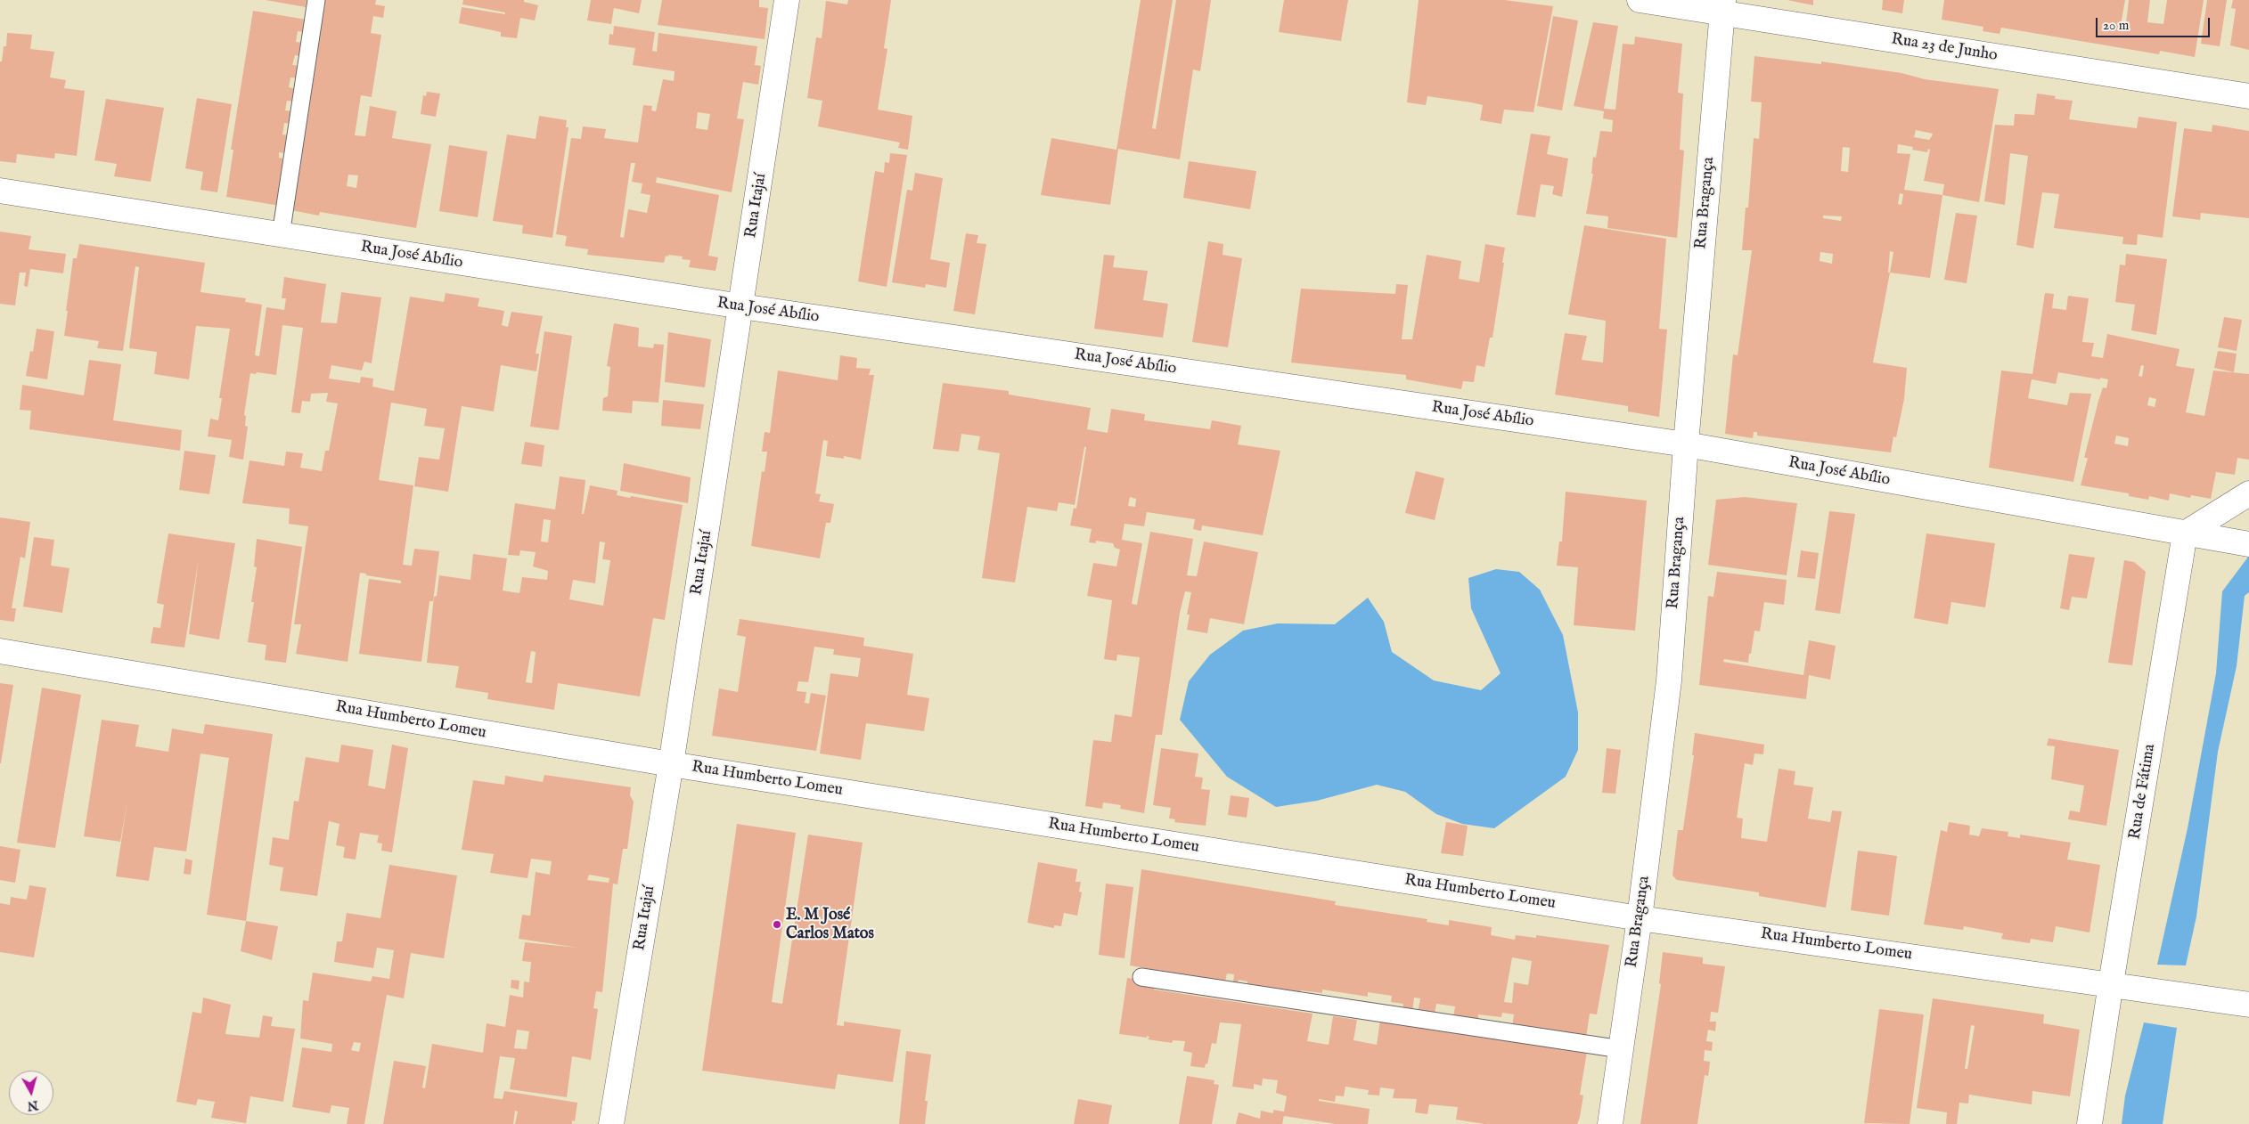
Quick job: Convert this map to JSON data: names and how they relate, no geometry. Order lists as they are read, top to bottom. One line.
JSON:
{"streets":{"street":["Rua 23 de Junho","Rua Bragança","Rua Itajaí","Rua José Abílio","Rua Humberto Lomeu","Rua de Fátima"]},"crossings":[["Rua 23 de Junho","Rua Bragança"],["Rua Bragança","Rua José Abílio"],["Rua Bragança","Rua Humberto Lomeu"],["Rua Itajaí","Rua José Abílio"],["Rua Itajaí","Rua Humberto Lomeu"],["Rua José Abílio","Rua de Fátima"],["Rua Humberto Lomeu","Rua de Fátima"]],"places":["E. M José Carlos Matos"],"scale_bar":"20 m","north":"bottom"}
